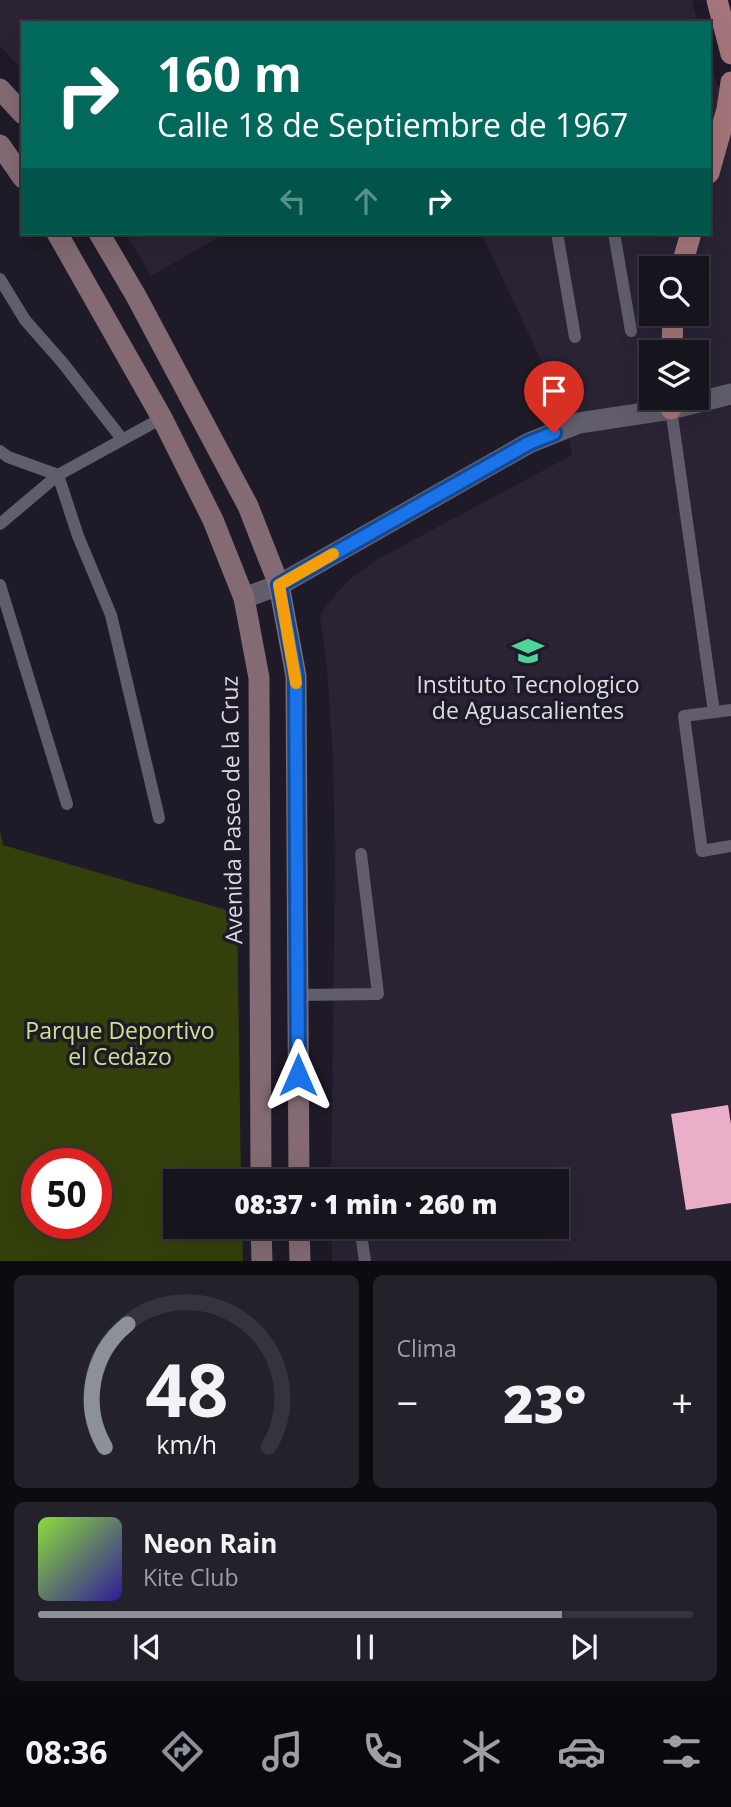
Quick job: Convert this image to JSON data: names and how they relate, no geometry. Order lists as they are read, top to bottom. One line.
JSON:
{"streets":{"main road":["Avenida Paseo de la Cruz"]},"parks":["Parque Deportivo el Cedazo"],"places":{"school or university":["Instituto Tecnologico de Aguascalientes"]},"page":{"turn":["160 m","Calle 18 de Septiembre de 1967"],"limit":"50","trip":"08:37 · 1 min · 260 m","tile":"Clima","heat":["−","23°","+"],"song":["Neon Rain","Kite Club"],"tabs":"08:36","gauge":["48","km/h"]}}
